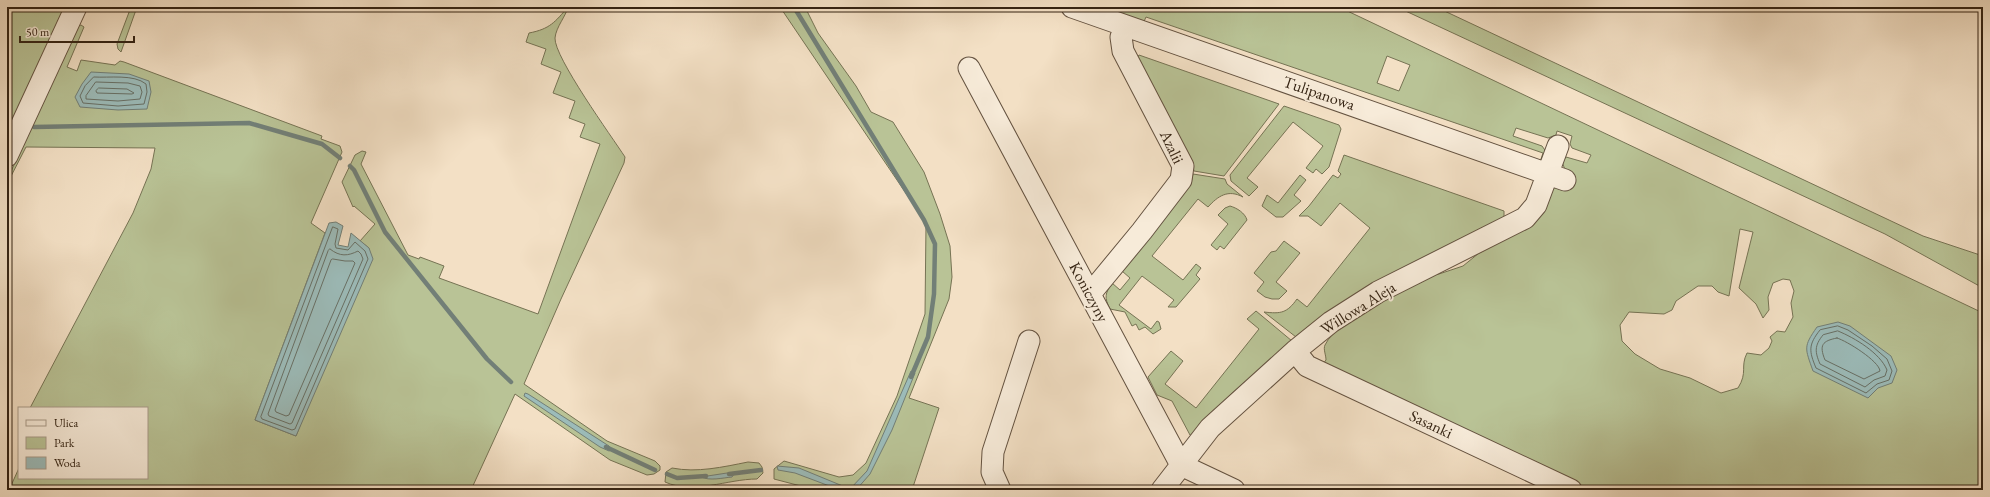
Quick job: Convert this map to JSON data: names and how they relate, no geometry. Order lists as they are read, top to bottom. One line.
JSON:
{"streets":{"street":["Tulipanowa","Azalii","Koniczyny","Willowa Aleja","Sasanki"]},"crossings":[["Tulipanowa","Azalii"],["Tulipanowa","Willowa Aleja"],["Azalii","Koniczyny"],["Koniczyny","Willowa Aleja"],["Willowa Aleja","Sasanki"]],"legend":["Ulica","Park","Woda"],"scale_bar":"50 m"}
